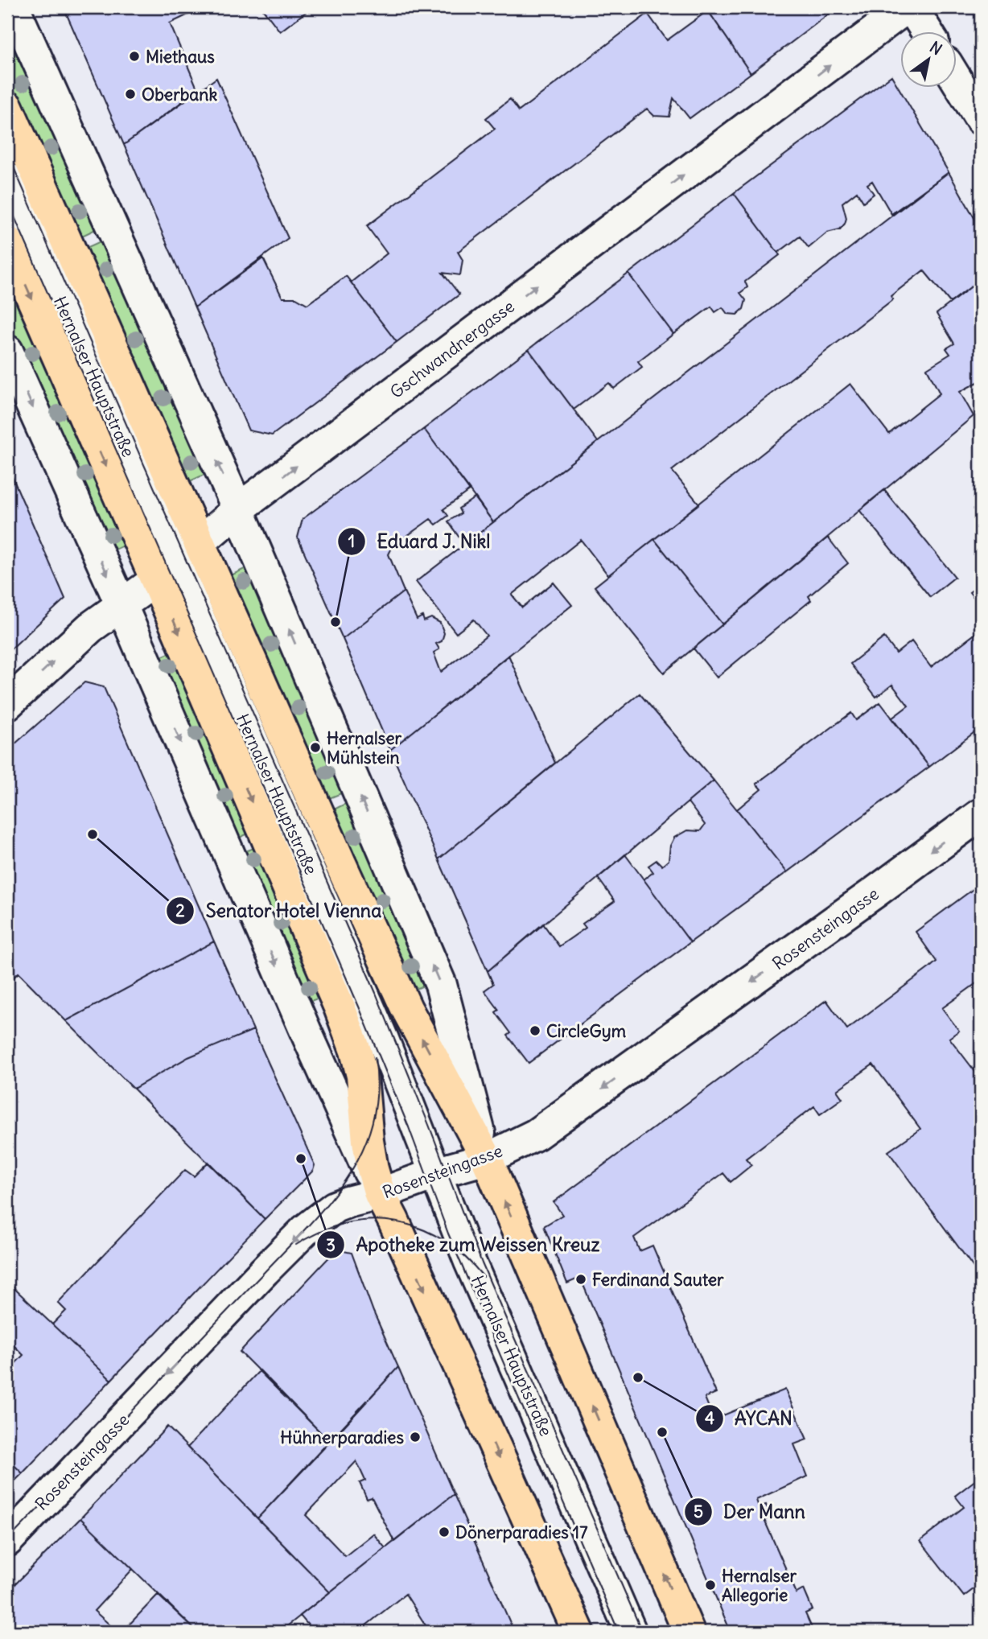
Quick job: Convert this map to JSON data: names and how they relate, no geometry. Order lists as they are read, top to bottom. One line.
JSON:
{"streets":{"main road":["Hernalser Hauptstraße"],"street":["Gschwandnergasse","Rosensteingasse"]},"crossings":[["Gschwandnergasse","Hernalser Hauptstraße"],["Hernalser Hauptstraße","Rosensteingasse"]],"one_way":["Gschwandnergasse","Rosensteingasse"],"places":["Miethaus","Oberbank","Eduard J. Nikl","Hernalser Mühlstein","Senator Hotel Vienna","CircleGym","Apotheke zum Weissen Kreuz","Ferdinand Sauter","AYCAN","Der Mann","Hühnerparadies","Dönerparadies 17","Hernalser Allegorie"],"north":"top right"}
